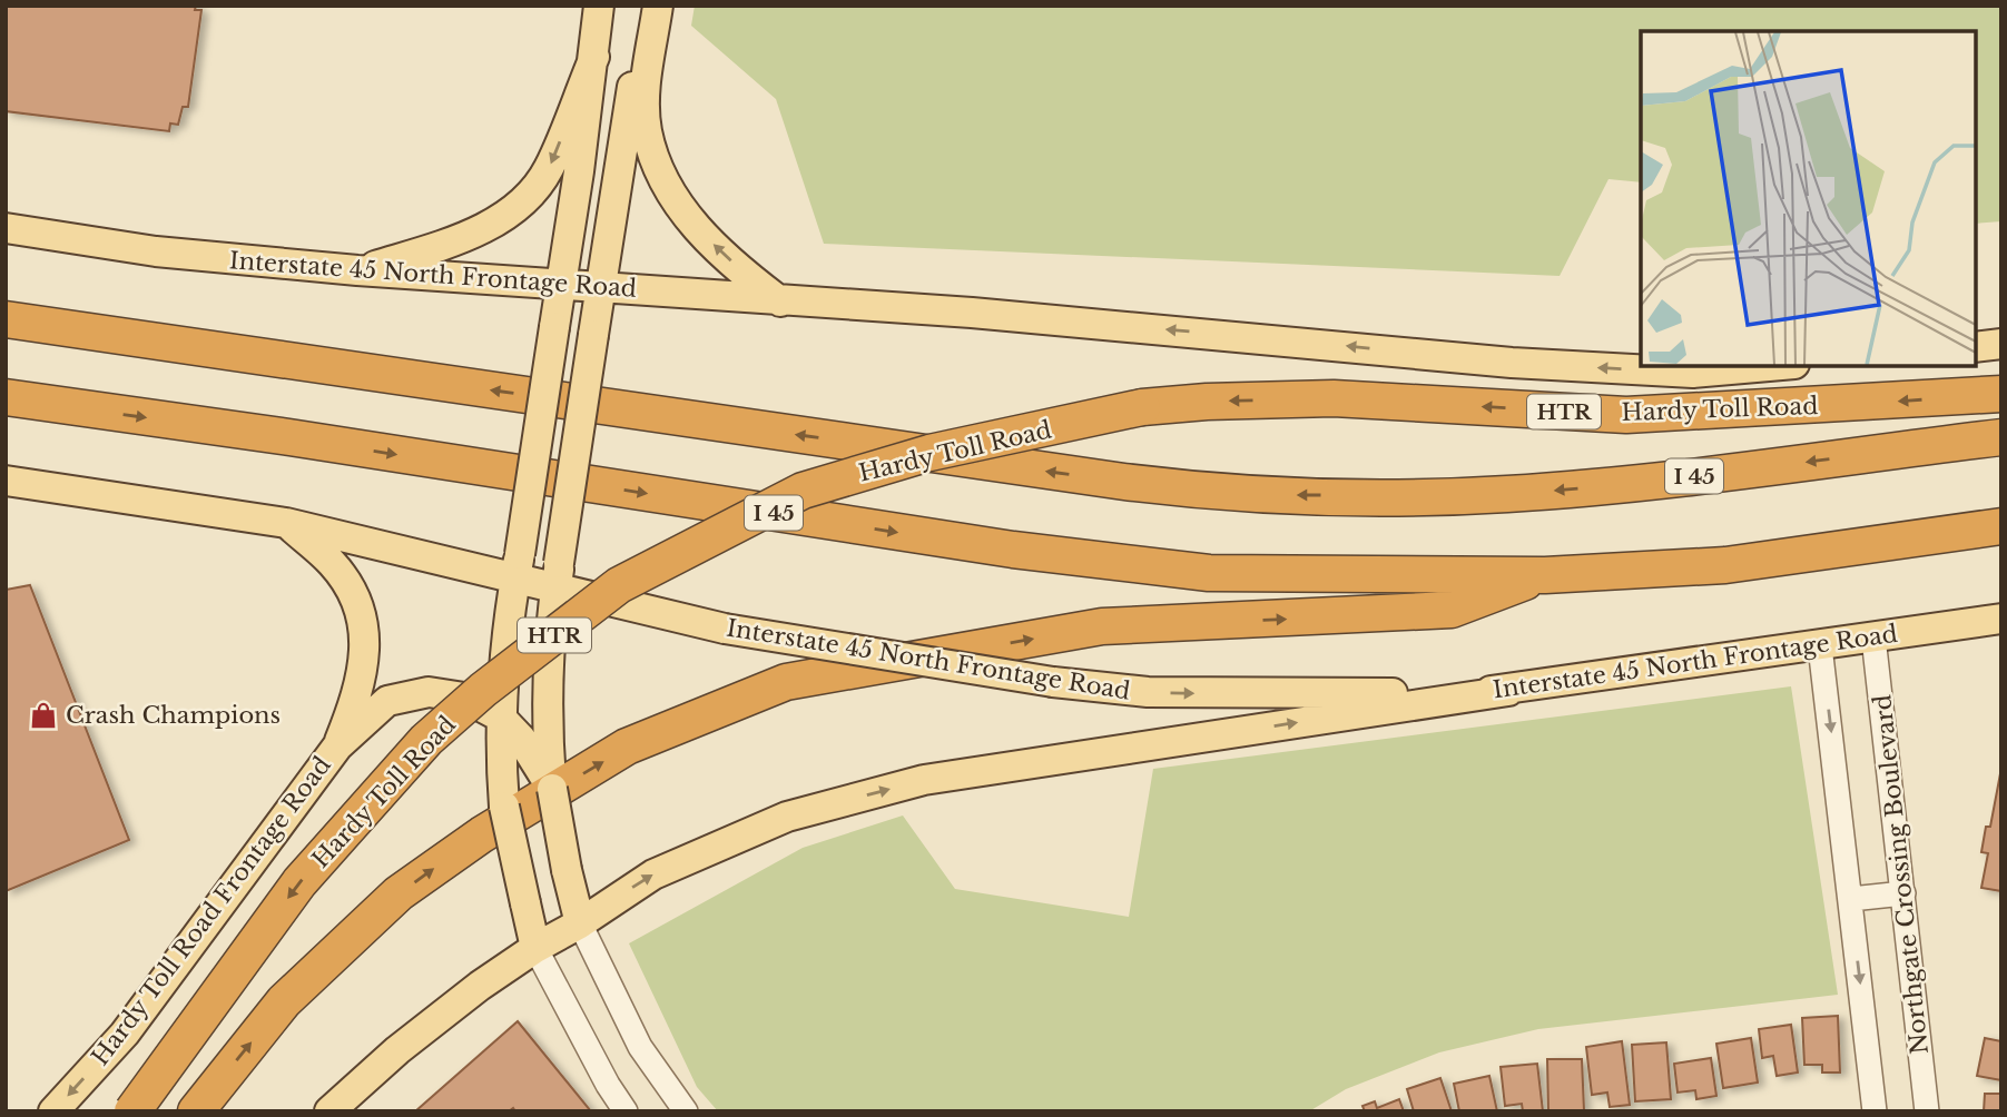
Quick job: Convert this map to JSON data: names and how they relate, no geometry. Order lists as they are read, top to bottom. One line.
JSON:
{"streets":{"highway":["Hardy Toll Road","HTR","I 45"],"main road":["Interstate 45 North Frontage Road","Hardy Toll Road Frontage Road"],"street":["Northgate Crossing Boulevard"]},"crossings":[["Interstate 45 North Frontage Road","Northgate Crossing Boulevard"]],"places":{"shop":["Crash Champions"]}}
